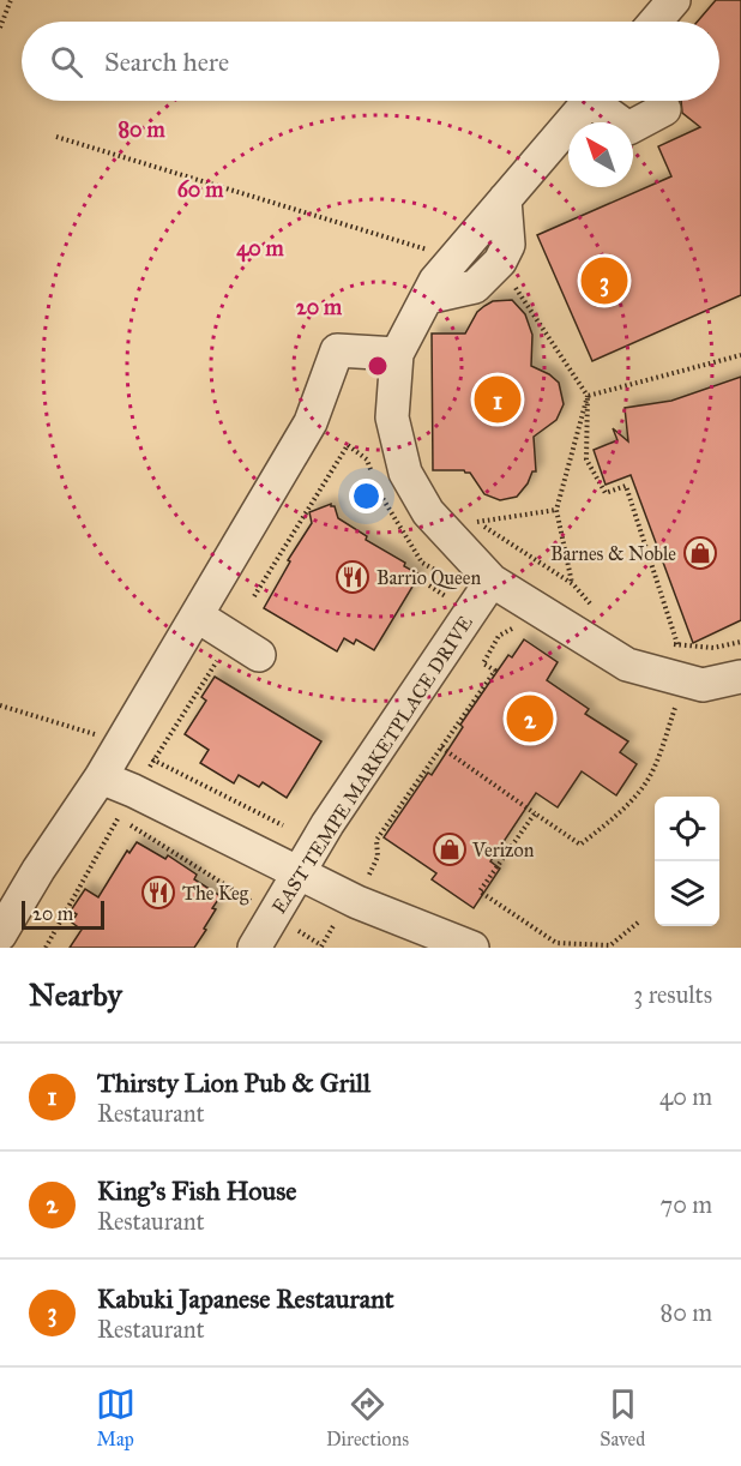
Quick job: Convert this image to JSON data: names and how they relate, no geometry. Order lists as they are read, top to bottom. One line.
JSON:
{"streets":{"lane":["EAST TEMPE MARKETPLACE DRIVE"]},"places":{"shop":["Barnes & Noble","Verizon"],"restaurant":["Barrio Queen","The Keg"]},"scale_bar":"20 m","north":"top left","page":{"search":"Search here","pins":["3","1","2"],"scale":"20 m","heading":["Nearby","3 results"],"list":[{"mark":"1","name":"Thirsty Lion Pub & Grill","note":"Restaurant","value":"40 m"},{"mark":"2","name":"King's Fish House","note":"Restaurant","value":"70 m"},{"mark":"3","name":"Kabuki Japanese Restaurant","note":"Restaurant","value":"80 m"}],"nav":["Map","Directions","Saved"]},"rings":["80 m","60 m","40 m","20 m"]}
